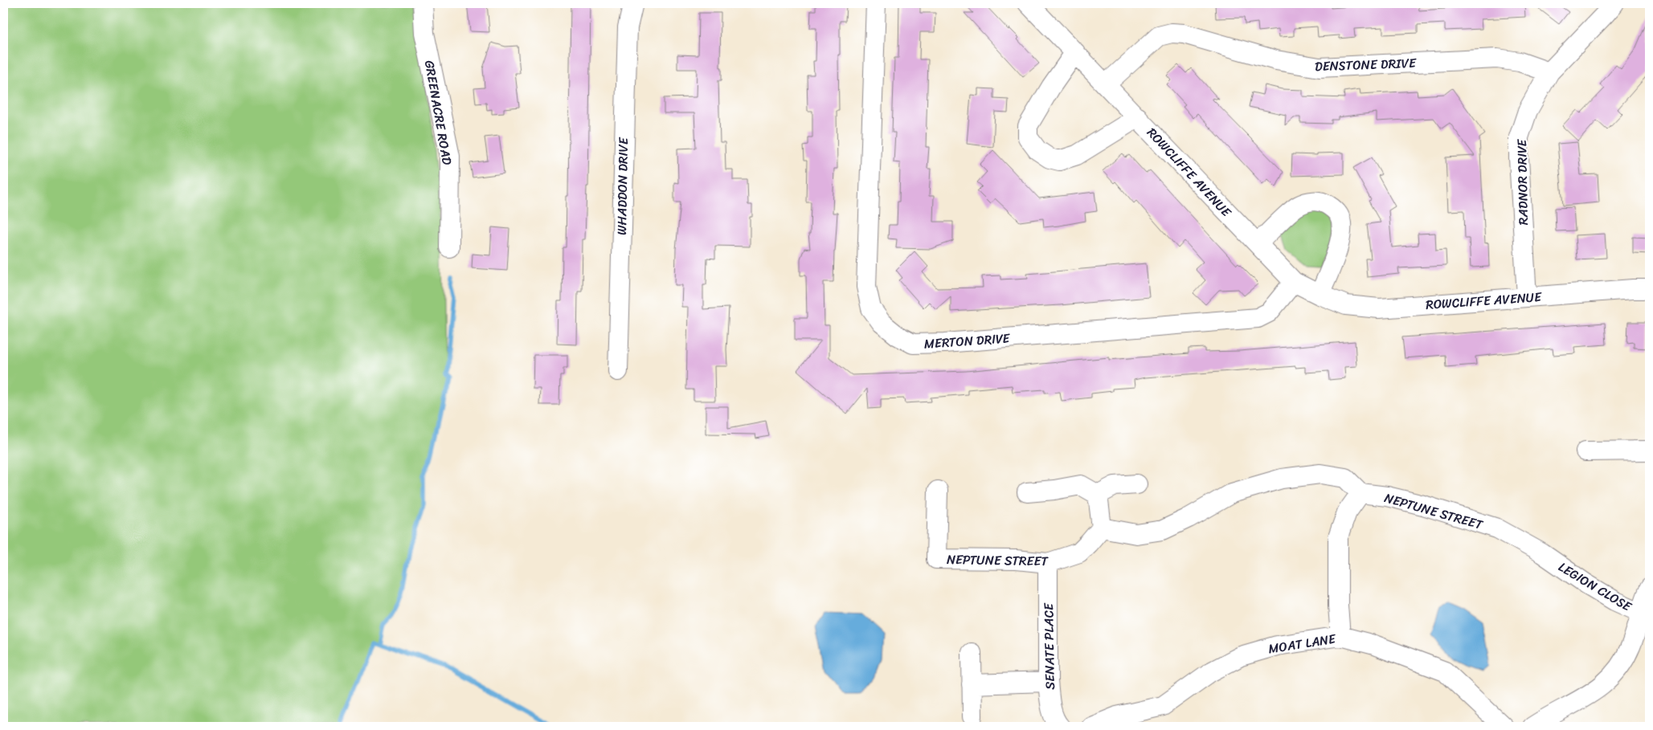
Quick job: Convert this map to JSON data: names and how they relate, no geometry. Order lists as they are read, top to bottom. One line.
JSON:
{"streets":{"street":["DENSTONE DRIVE","GREENACRE ROAD","ROWCLIFFE AVENUE","RADNOR DRIVE","WHADDON DRIVE","MERTON DRIVE","NEPTUNE STREET","LEGION CLOSE","MOAT LANE","SENATE PLACE"]},"crossings":[["DENSTONE DRIVE","ROWCLIFFE AVENUE"],["DENSTONE DRIVE","RADNOR DRIVE"],["ROWCLIFFE AVENUE","RADNOR DRIVE"],["ROWCLIFFE AVENUE","MERTON DRIVE"],["NEPTUNE STREET","LEGION CLOSE"],["NEPTUNE STREET","SENATE PLACE"]]}
